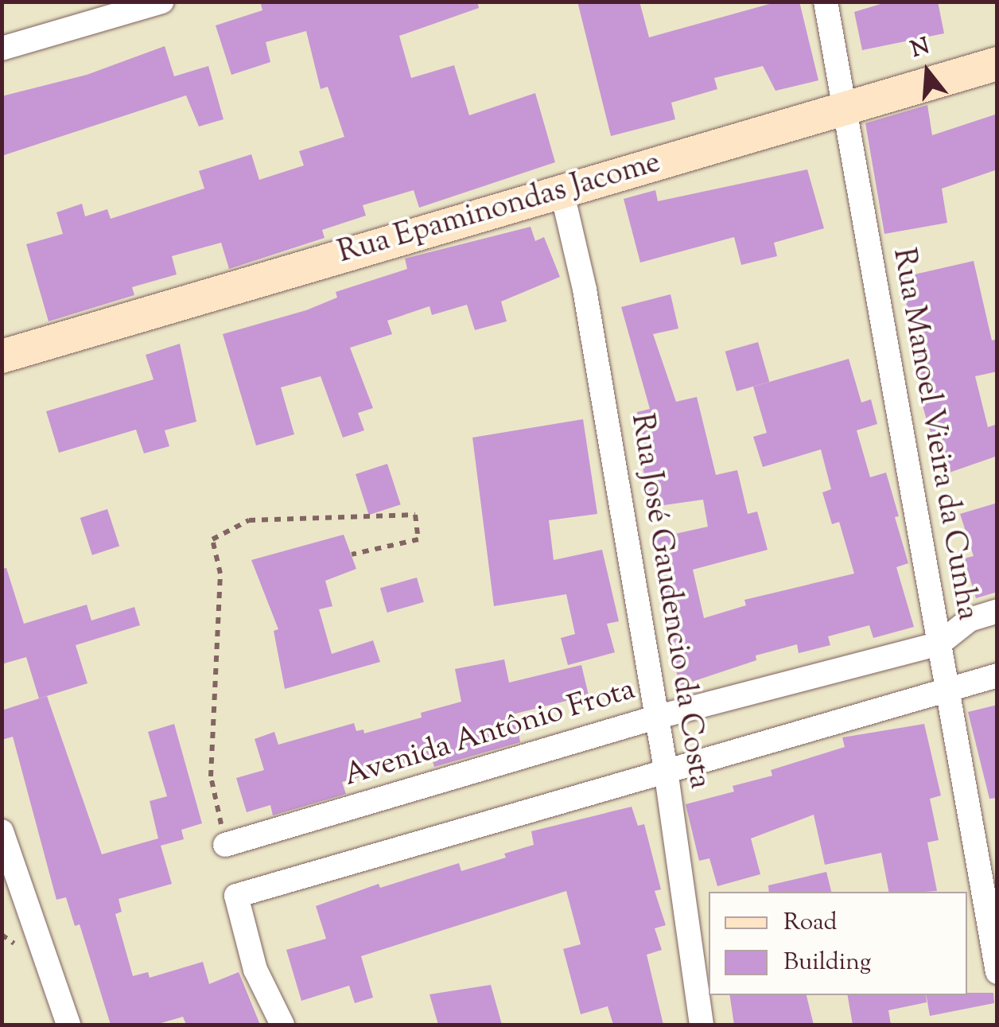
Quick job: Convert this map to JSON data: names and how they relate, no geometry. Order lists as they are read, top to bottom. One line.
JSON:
{"streets":{"main road":["Rua Epaminondas Jacome"],"street":["Rua Manoel Vieira da Cunha","Rua José Gaudencio da Costa","Avenida Antônio Frota"]},"crossings":[["Rua Epaminondas Jacome","Rua Manoel Vieira da Cunha"],["Rua Epaminondas Jacome","Rua José Gaudencio da Costa"],["Rua Manoel Vieira da Cunha","Avenida Antônio Frota"],["Rua José Gaudencio da Costa","Avenida Antônio Frota"]],"legend":["Road","Building"],"north":"top"}
